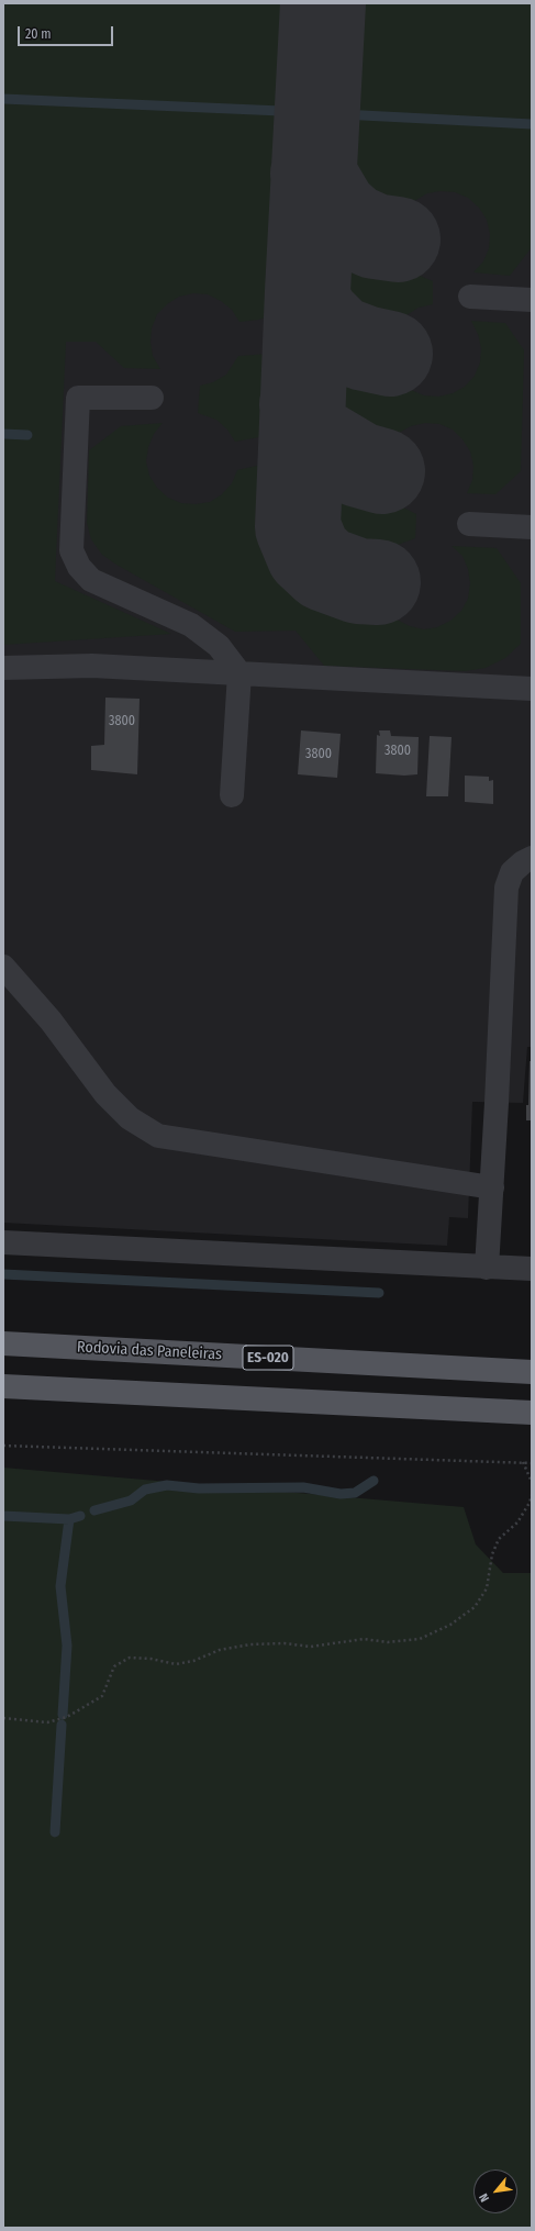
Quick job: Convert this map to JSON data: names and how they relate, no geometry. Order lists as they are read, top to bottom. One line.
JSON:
{"streets":{"main road":["Rodovia das Paneleiras","ES-020"]},"house_numbers":["3800","3800","3800"],"scale_bar":"20 m","north":"bottom left"}
